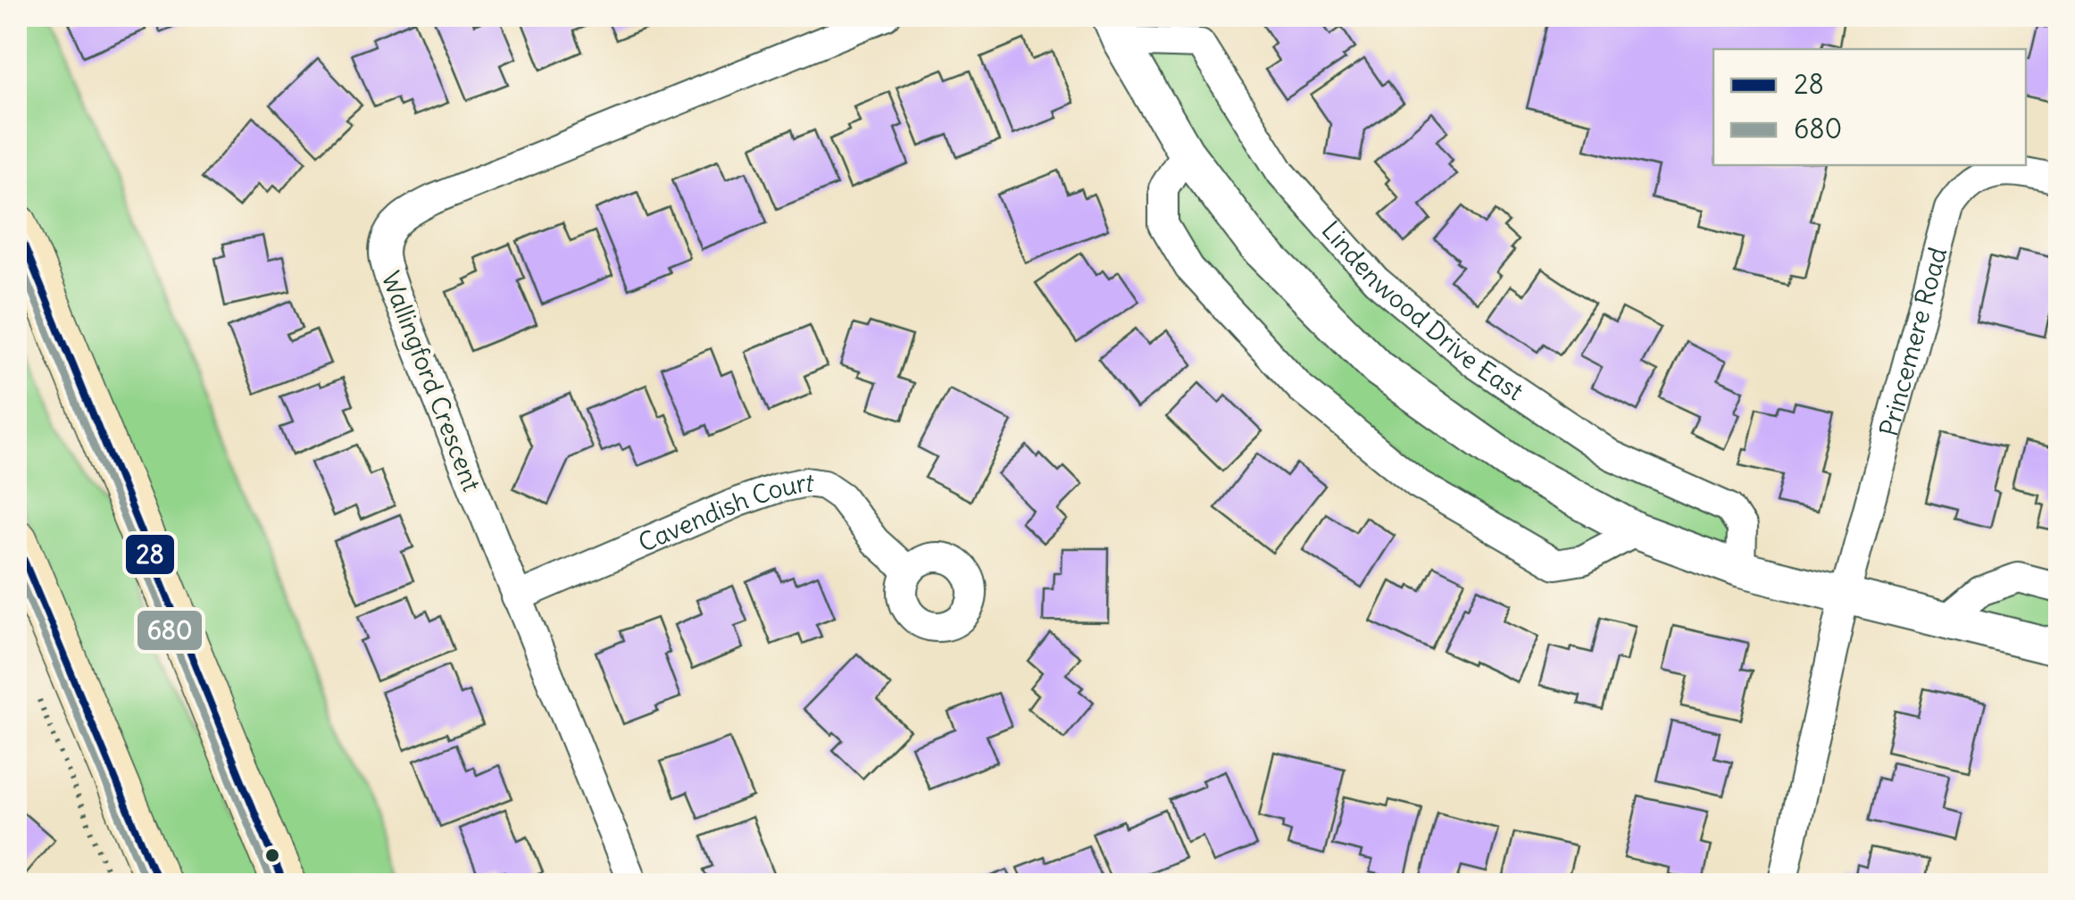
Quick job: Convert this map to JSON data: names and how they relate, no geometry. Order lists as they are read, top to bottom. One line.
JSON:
{"streets":{"street":["Lindenwood Drive East","Princemere Road","Wallingford Crescent","Cavendish Court"]},"crossings":[["Lindenwood Drive East","Princemere Road"],["Wallingford Crescent","Cavendish Court"]],"lines":["transit line 28","transit line 680"],"legend":["28","680"]}
